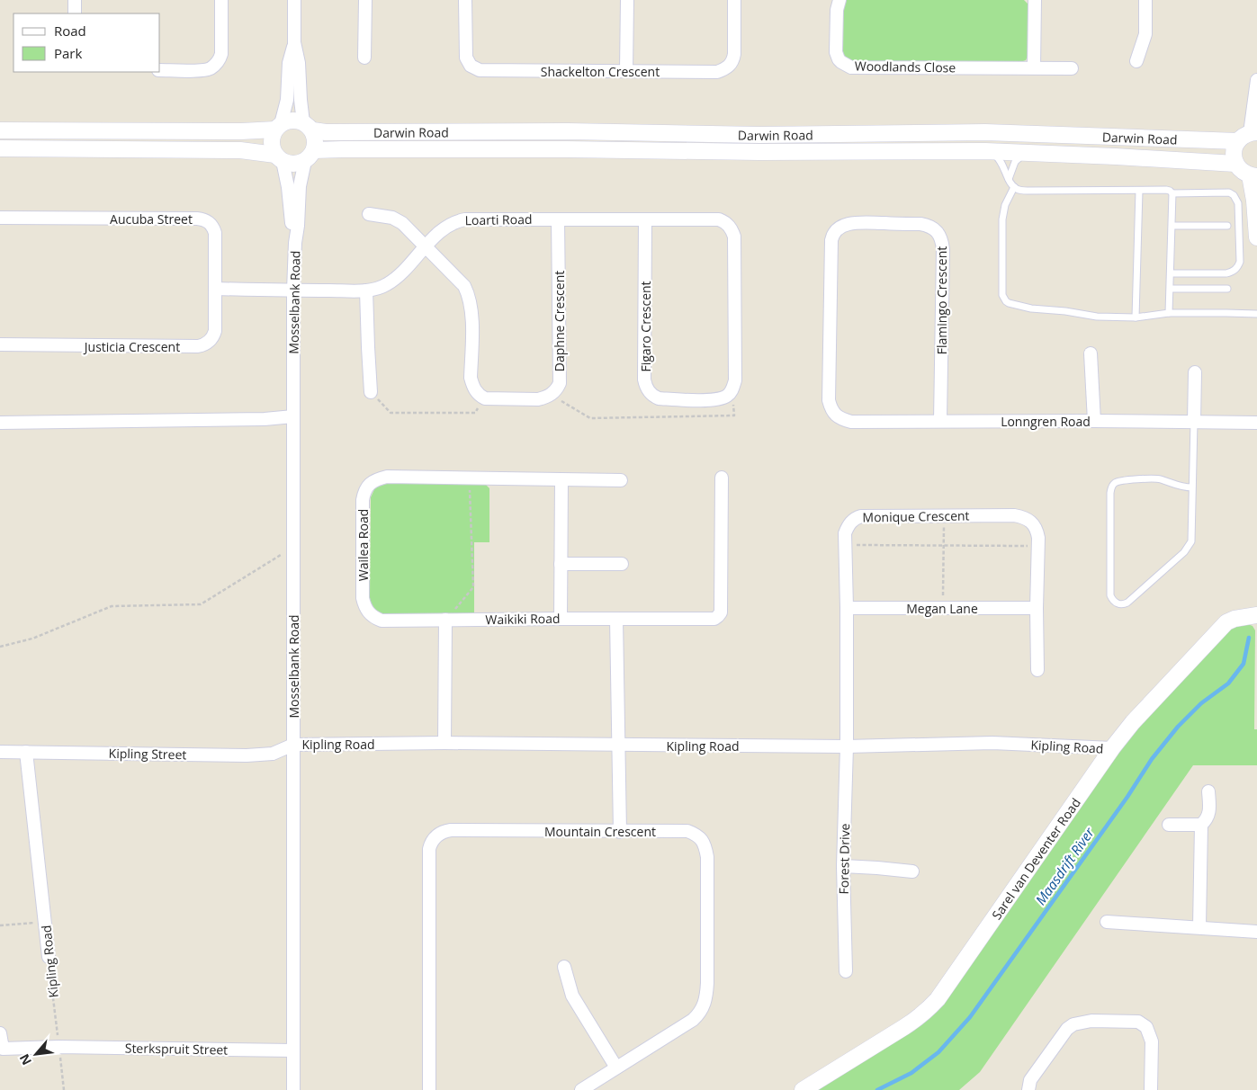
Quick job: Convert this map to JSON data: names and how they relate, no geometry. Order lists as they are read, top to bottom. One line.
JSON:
{"streets":{"street":["Woodlands Close","Shackelton Crescent","Darwin Road","Aucuba Street","Loarti Road","Flamingo Crescent","Mosselbank Road","Daphne Crescent","Figaro Crescent","Justicia Crescent","Lonngren Road","Monique Crescent","Wailea Road","Megan Lane","Waikiki Road","Kipling Road","Kipling Street","Mountain Crescent","Sarel van Deventer Road","Forest Drive","Sterkspruit Street"]},"crossings":[["Darwin Road","Mosselbank Road"],["Aucuba Street","Justicia Crescent"],["Loarti Road","Mosselbank Road"],["Loarti Road","Daphne Crescent"],["Loarti Road","Figaro Crescent"],["Flamingo Crescent","Lonngren Road"],["Mosselbank Road","Kipling Road"],["Mosselbank Road","Kipling Street"],["Mosselbank Road","Sterkspruit Street"],["Monique Crescent","Megan Lane"],["Monique Crescent","Kipling Road"],["Monique Crescent","Forest Drive"],["Wailea Road","Waikiki Road"],["Kipling Road","Kipling Street"],["Kipling Road","Sarel van Deventer Road"],["Kipling Road","Forest Drive"],["Kipling Road","Sterkspruit Street"]],"water":["Maasdrift River"],"legend":["Road","Park"],"north":"bottom left"}
